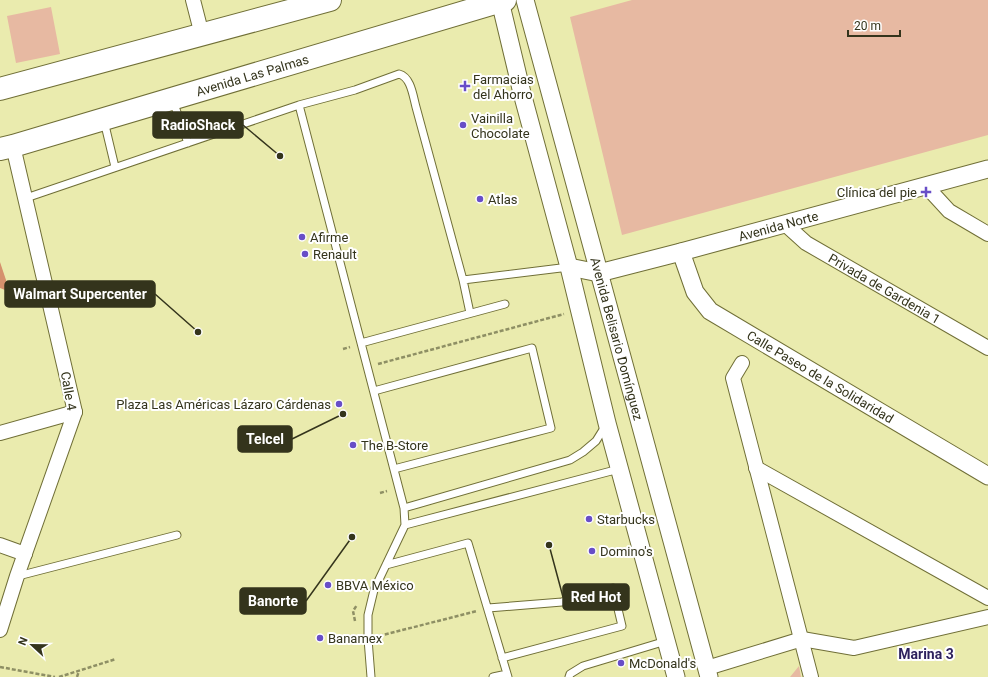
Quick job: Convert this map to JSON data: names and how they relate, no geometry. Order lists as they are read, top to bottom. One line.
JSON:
{"streets":{"main road":["Avenida Las Palmas"],"street":["Avenida Norte","Privada de Gardenia 1","Avenida Belisario Domínguez","Calle Paseo de la Solidaridad","Calle 4"]},"crossings":[["Avenida Las Palmas","Calle 4"],["Avenida Norte","Privada de Gardenia 1"],["Avenida Norte","Avenida Belisario Domínguez"],["Avenida Norte","Calle Paseo de la Solidaridad"]],"districts":["Marina 3"],"places":{"health":["Farmacias del Ahorro","Clínica del pie"],"other":["Vainilla Chocolate","RadioShack","Atlas","Afirme","Renault","Walmart Supercenter","Plaza Las Américas Lázaro Cárdenas","Telcel","The B-Store","Starbucks","Banorte","Red Hot","Domino's","BBVA México","Banamex","McDonald's"]},"scale_bar":"20 m","north":"left"}
